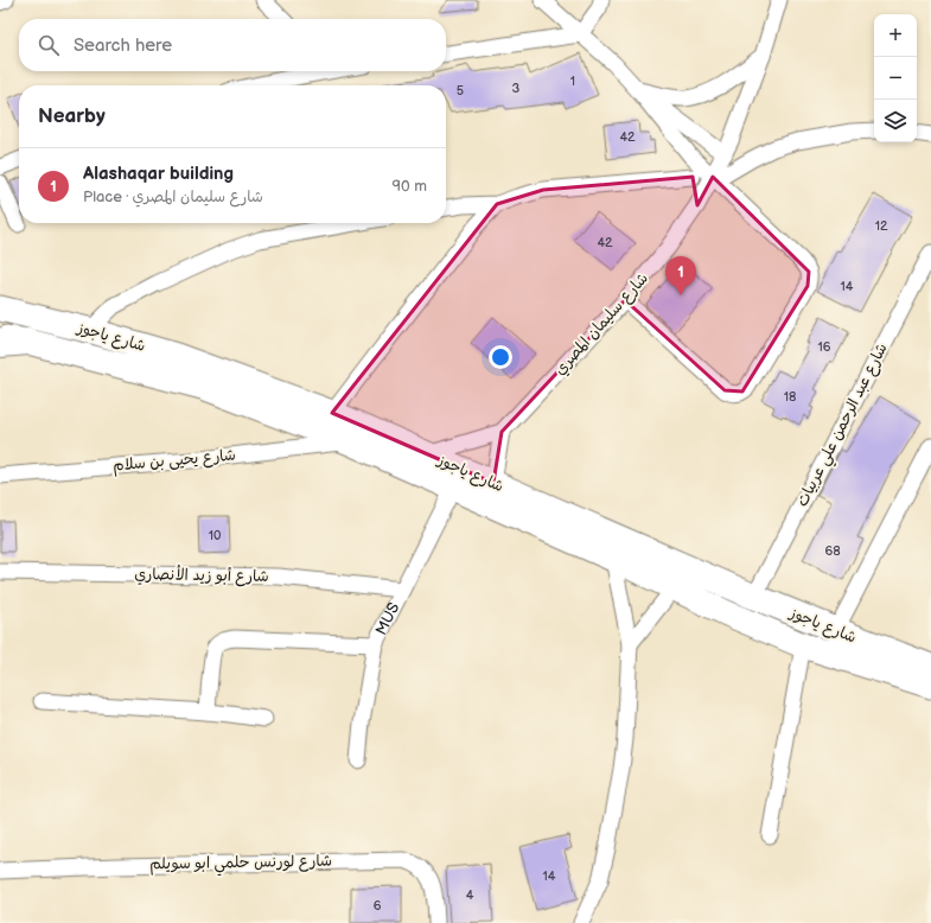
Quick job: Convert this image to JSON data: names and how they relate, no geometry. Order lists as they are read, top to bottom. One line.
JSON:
{"streets":{"main road":["شارع ياجوز"],"street":["شارع سليمان المصري","شارع عبد الرحمن علي عربيات","شارع يحيى بن سلام","شارع أبو زيد الأنصاري","MUS","شارع لورنس حلمي ابو سويلم"]},"crossings":[["شارع ياجوز","شارع عبد الرحمن علي عربيات"],["شارع ياجوز","شارع يحيى بن سلام"],["شارع ياجوز","MUS"],["شارع أبو زيد الأنصاري","MUS"]],"house_numbers":["1","3","5","42","12","42","14","16","18","10","68","14","4","6"],"page":{"map_buttons":["+","−"],"search":"Search here","heading":"Nearby","list":[{"mark":"1","name":"Alashaqar building","note":"Place · شارع سليمان المصري","value":"90 m"}],"pins":"1"}}
